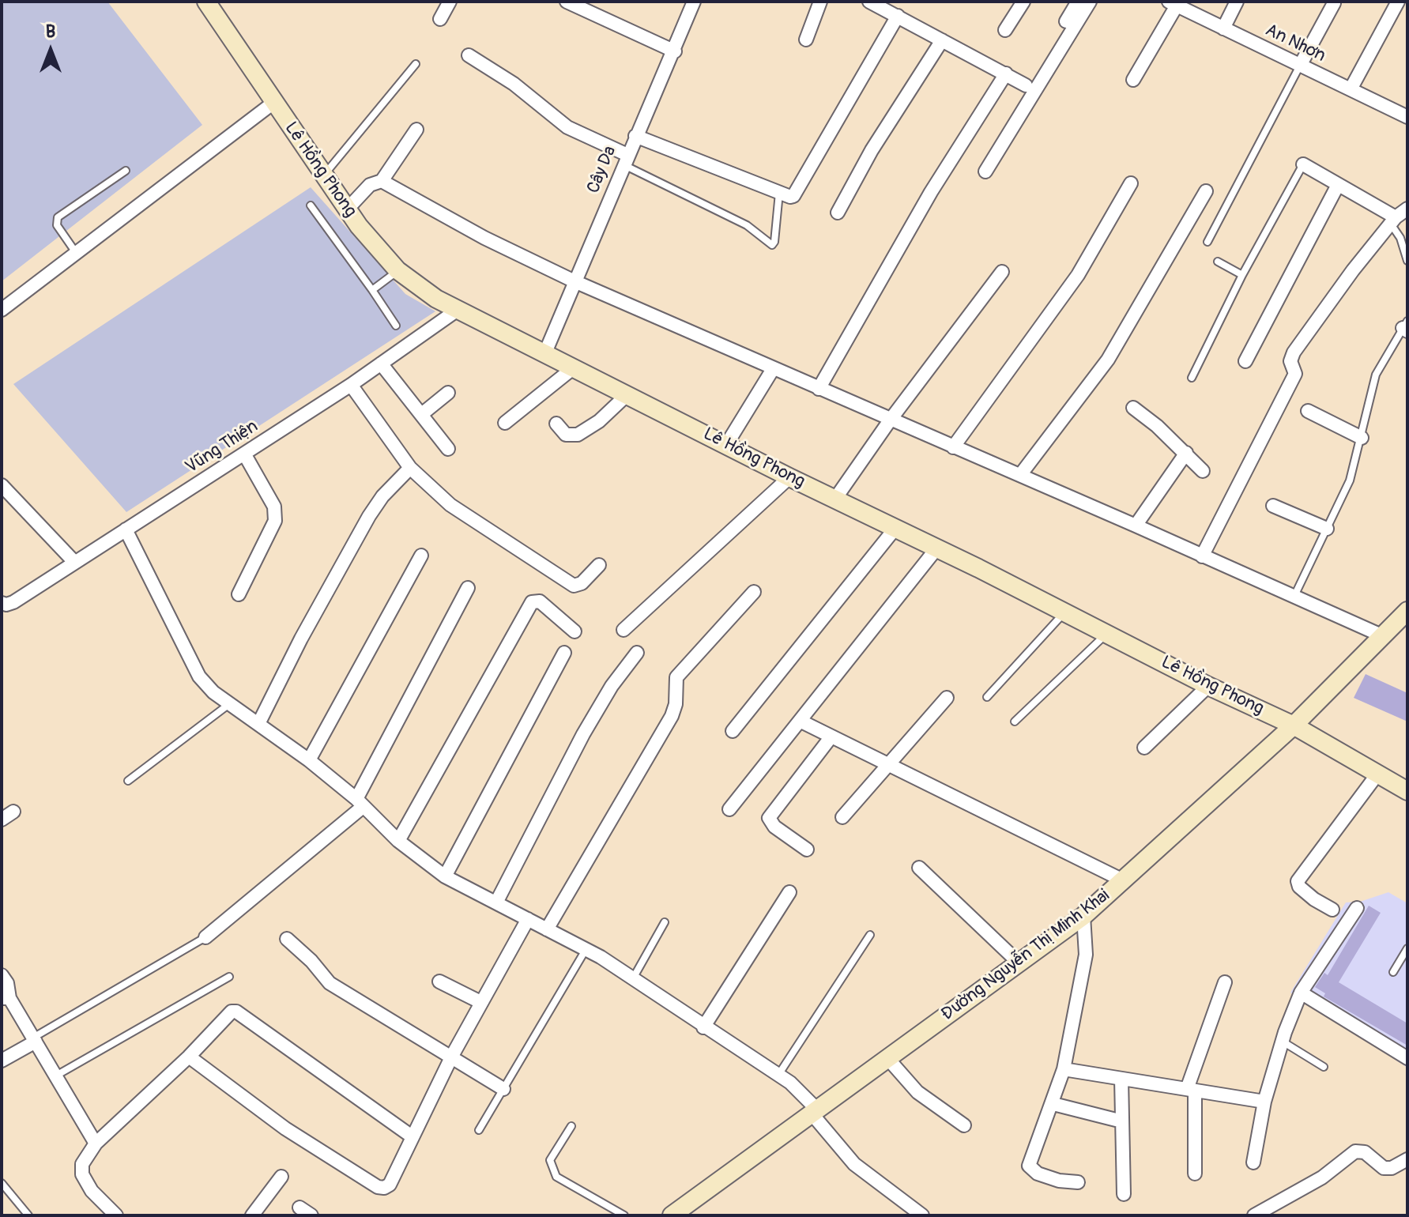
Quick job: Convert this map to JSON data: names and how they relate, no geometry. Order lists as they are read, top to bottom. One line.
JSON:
{"streets":{"main road":["Lê Hồng Phong","Đường Nguyễn Thị Minh Khai"],"street":["An Nhơn","Cây Da","Vũng Thiện"]},"crossings":[["Lê Hồng Phong","Cây Da"],["Lê Hồng Phong","Vũng Thiện"],["Lê Hồng Phong","Đường Nguyễn Thị Minh Khai"]],"north":"top"}
